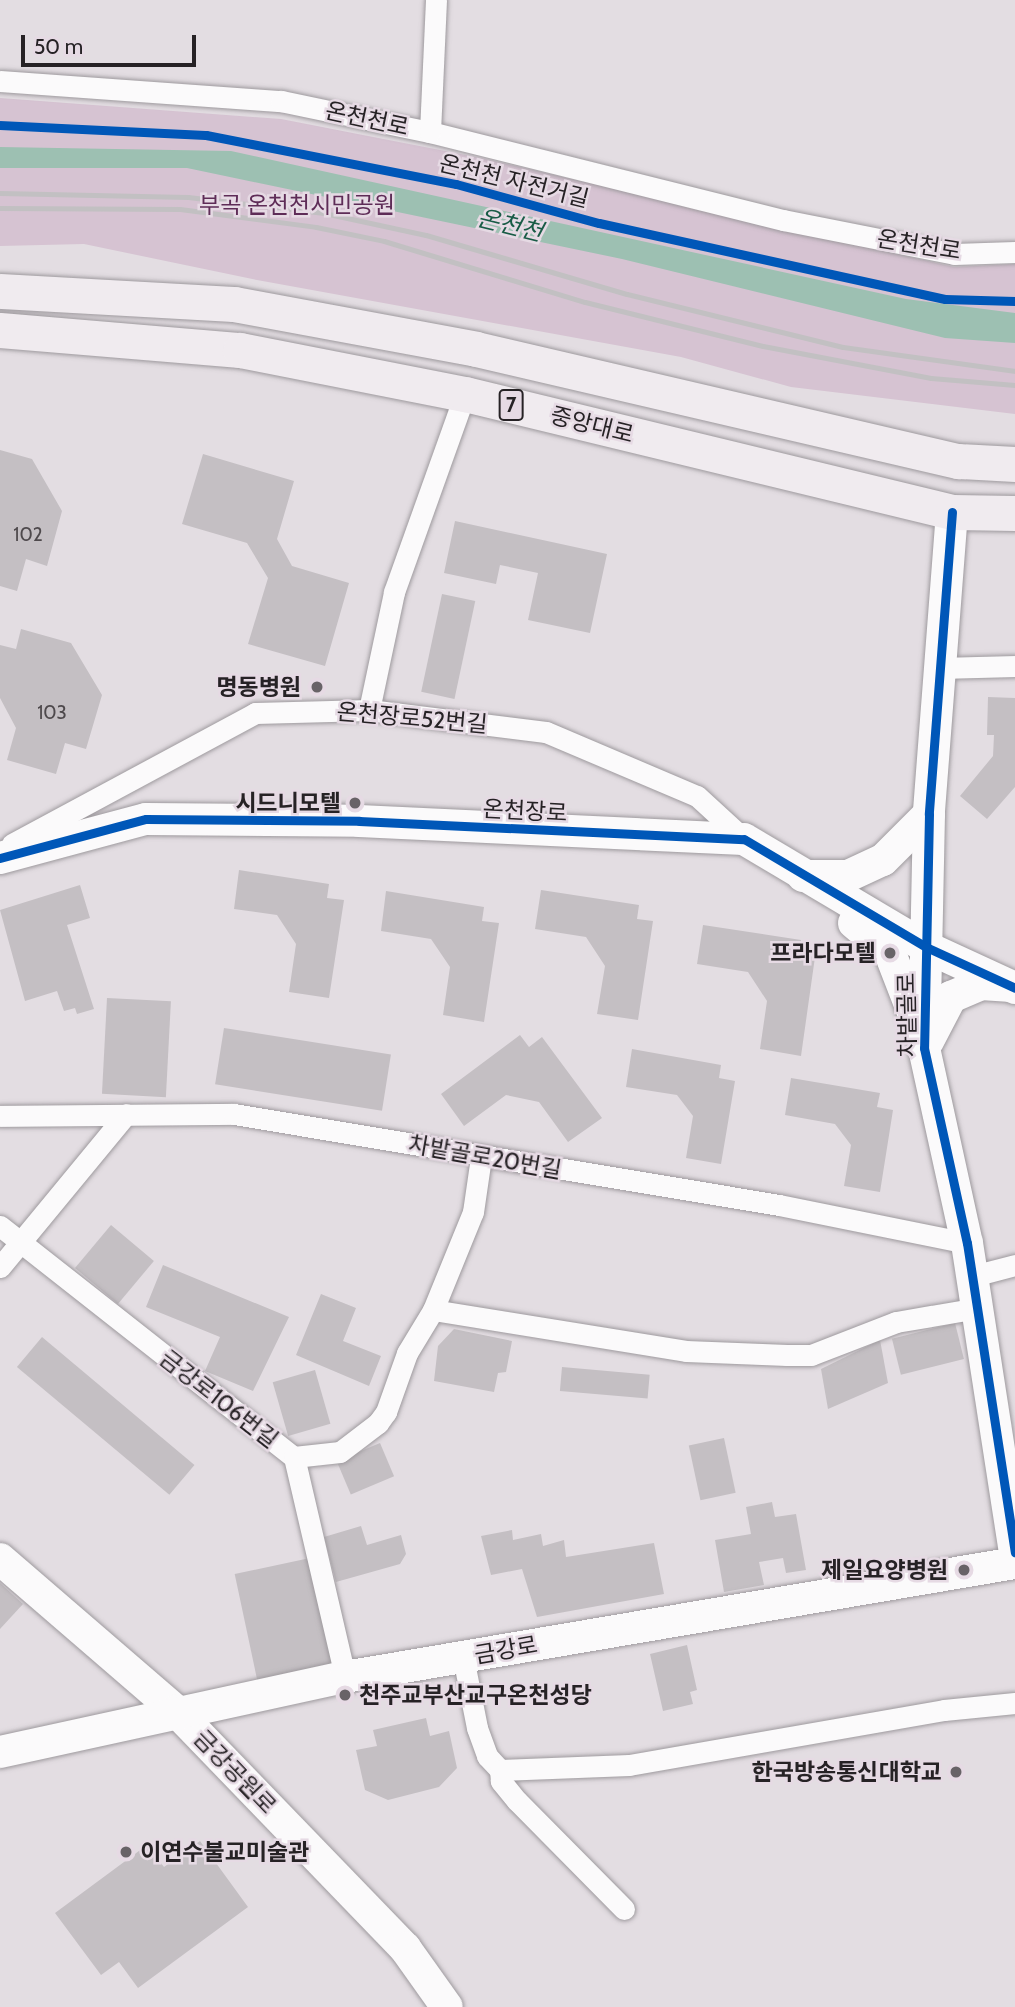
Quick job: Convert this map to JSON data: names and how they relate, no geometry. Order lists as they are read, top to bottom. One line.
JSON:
{"streets":{"main road":["7","중앙대로"],"street":["온천천로","온천장로52번길","온천장로","차밭골로","차밭골로20번길","금강로106번길","금강로","금강공원로"],"cycle path":["온천천 자전거길"]},"crossings":[["중앙대로","차밭골로"],["온천장로52번길","온천장로"],["온천장로","차밭골로"],["차밭골로","차밭골로20번길"],["금강로106번길","금강로"],["금강로","금강공원로"]],"water":["온천천"],"parks":["부곡 온천천시민공원"],"places":["명동병원","시드니모텔","프라다모텔","제일요양병원","천주교부산교구온천성당","한국방송통신대학교","이연수불교미술관"],"house_numbers":["102","103"],"scale_bar":"50 m"}
